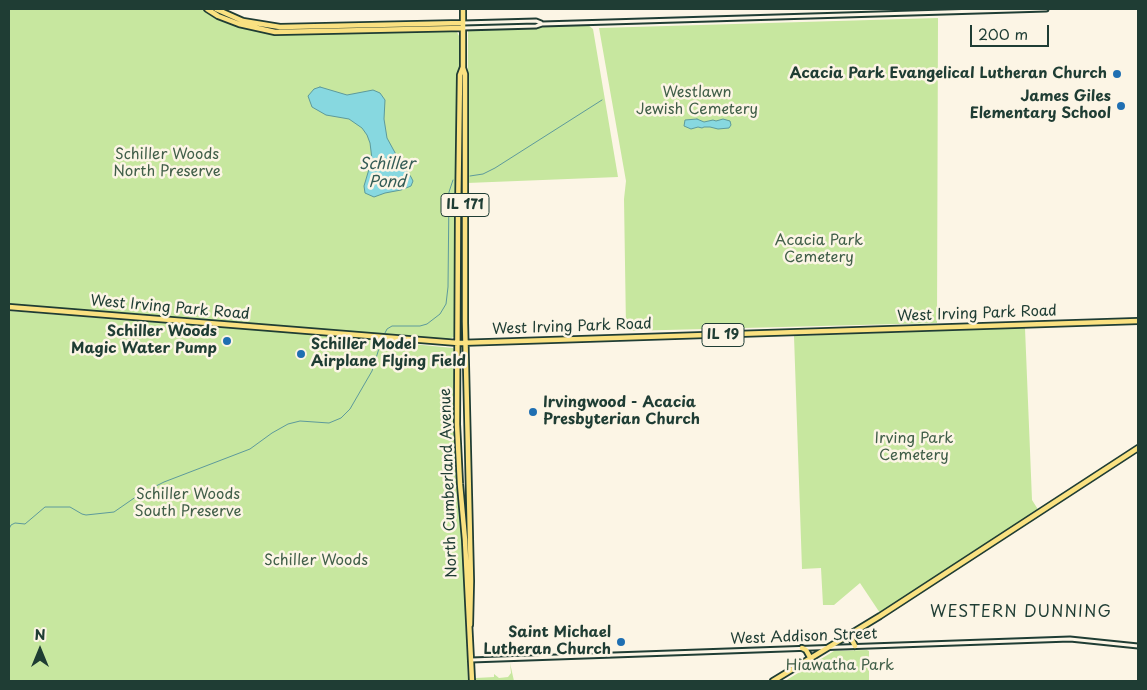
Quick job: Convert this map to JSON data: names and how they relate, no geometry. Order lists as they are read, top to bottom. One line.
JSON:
{"streets":{"main road":["IL 171","West Irving Park Road","IL 19","North Cumberland Avenue"],"street":["West Addison Street"]},"crossings":[["West Irving Park Road","North Cumberland Avenue"],["North Cumberland Avenue","West Addison Street"]],"districts":["WESTERN DUNNING"],"water":["Schiller Pond"],"parks":["Westlawn Jewish Cemetery","Schiller Woods North Preserve","Acacia Park Cemetery","Irving Park Cemetery","Schiller Woods South Preserve","Schiller Woods","Hiawatha Park"],"places":["Acacia Park Evangelical Lutheran Church","James Giles Elementary School","Schiller Woods Magic Water Pump","Schiller Model Airplane Flying Field","Irvingwood - Acacia Presbyterian Church","Saint Michael Lutheran Church"],"scale_bar":"200 m","north":"top"}
